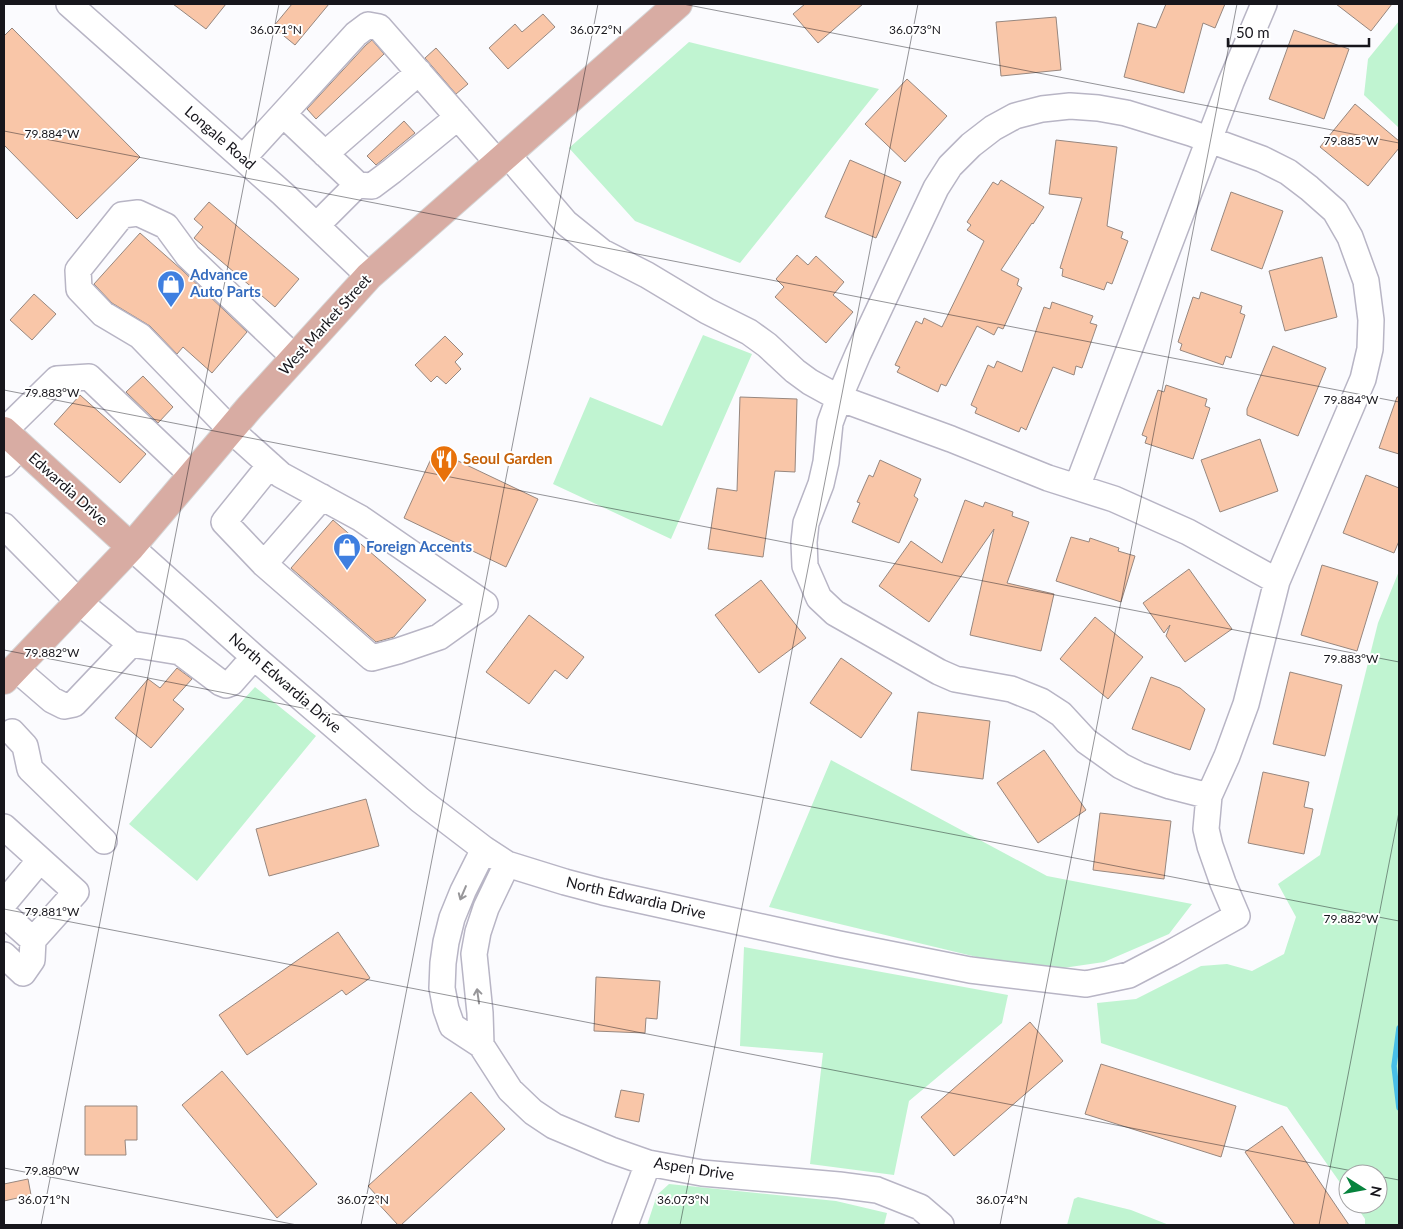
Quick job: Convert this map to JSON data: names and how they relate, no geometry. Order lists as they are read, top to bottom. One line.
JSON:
{"streets":{"main road":["West Market Street","Edwardia Drive"],"street":["Longale Road","North Edwardia Drive","Aspen Drive"]},"crossings":[["Longale Road","West Market Street"],["West Market Street","Edwardia Drive"],["West Market Street","North Edwardia Drive"],["Edwardia Drive","North Edwardia Drive"],["North Edwardia Drive","Aspen Drive"]],"places":{"shop":["Advance Auto Parts","Foreign Accents"],"restaurant":["Seoul Garden"]},"scale_bar":"50 m","north":"right","coordinates":["36.071°N","36.072°N","36.073°N","79.884°W","79.885°W","79.883°W","79.882°W","79.881°W","79.880°W","36.074°N"]}
